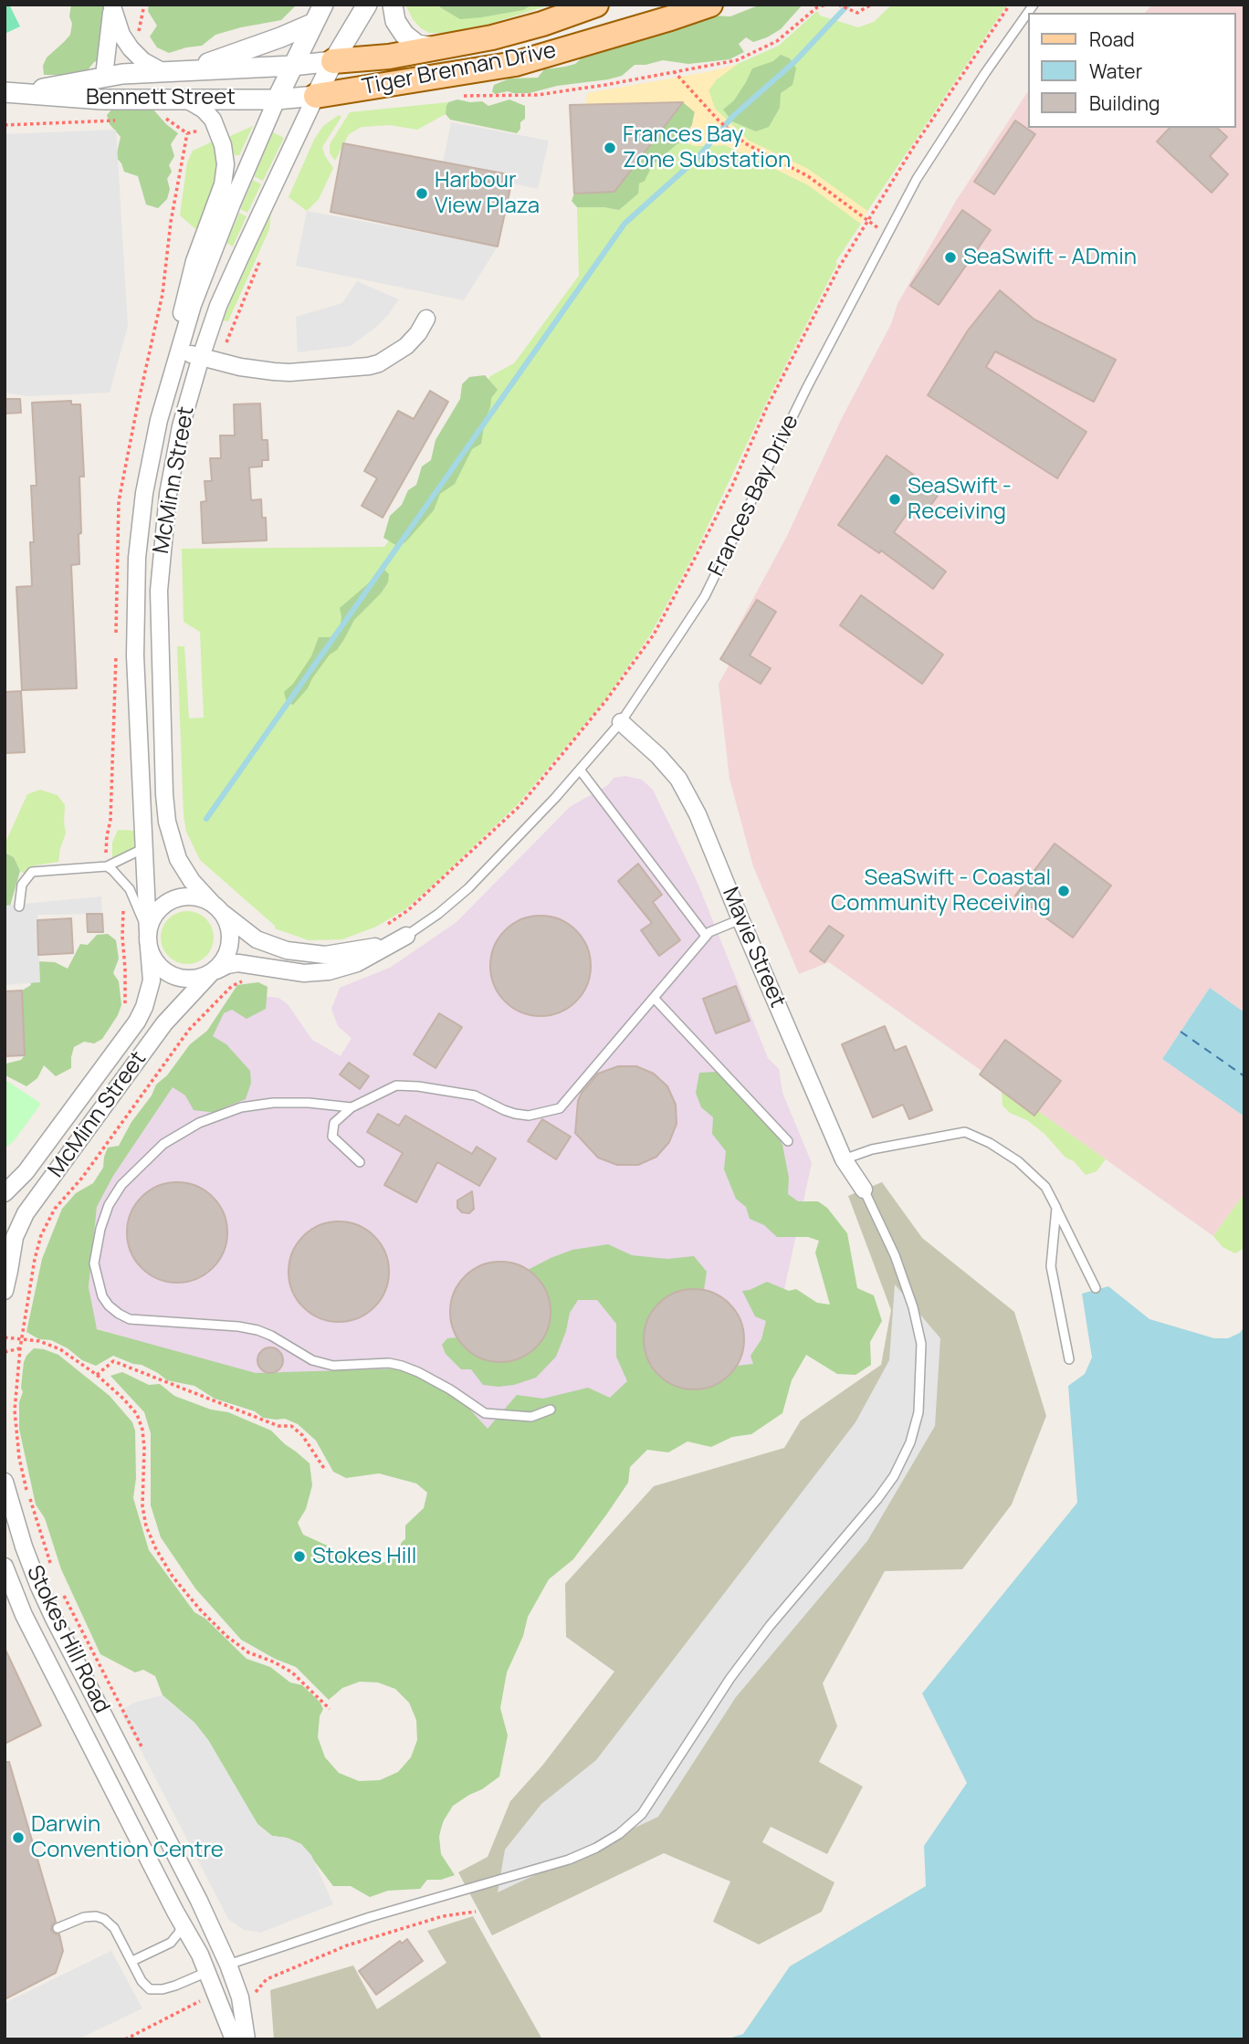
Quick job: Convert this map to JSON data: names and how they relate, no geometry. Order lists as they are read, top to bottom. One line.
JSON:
{"streets":{"main road":["Tiger Brennan Drive"],"street":["Bennett Street","McMinn Street","Frances Bay Drive","Mavie Street","Stokes Hill Road"]},"crossings":[["Tiger Brennan Drive","Bennett Street"],["Tiger Brennan Drive","McMinn Street"],["Bennett Street","McMinn Street"],["McMinn Street","Frances Bay Drive"],["Frances Bay Drive","Mavie Street"]],"places":["Frances Bay Zone Substation","Harbour View Plaza","SeaSwift - ADmin","SeaSwift - Receiving","SeaSwift - Coastal Community Receiving","Stokes Hill","Darwin Convention Centre"],"legend":["Road","Water","Building"]}
